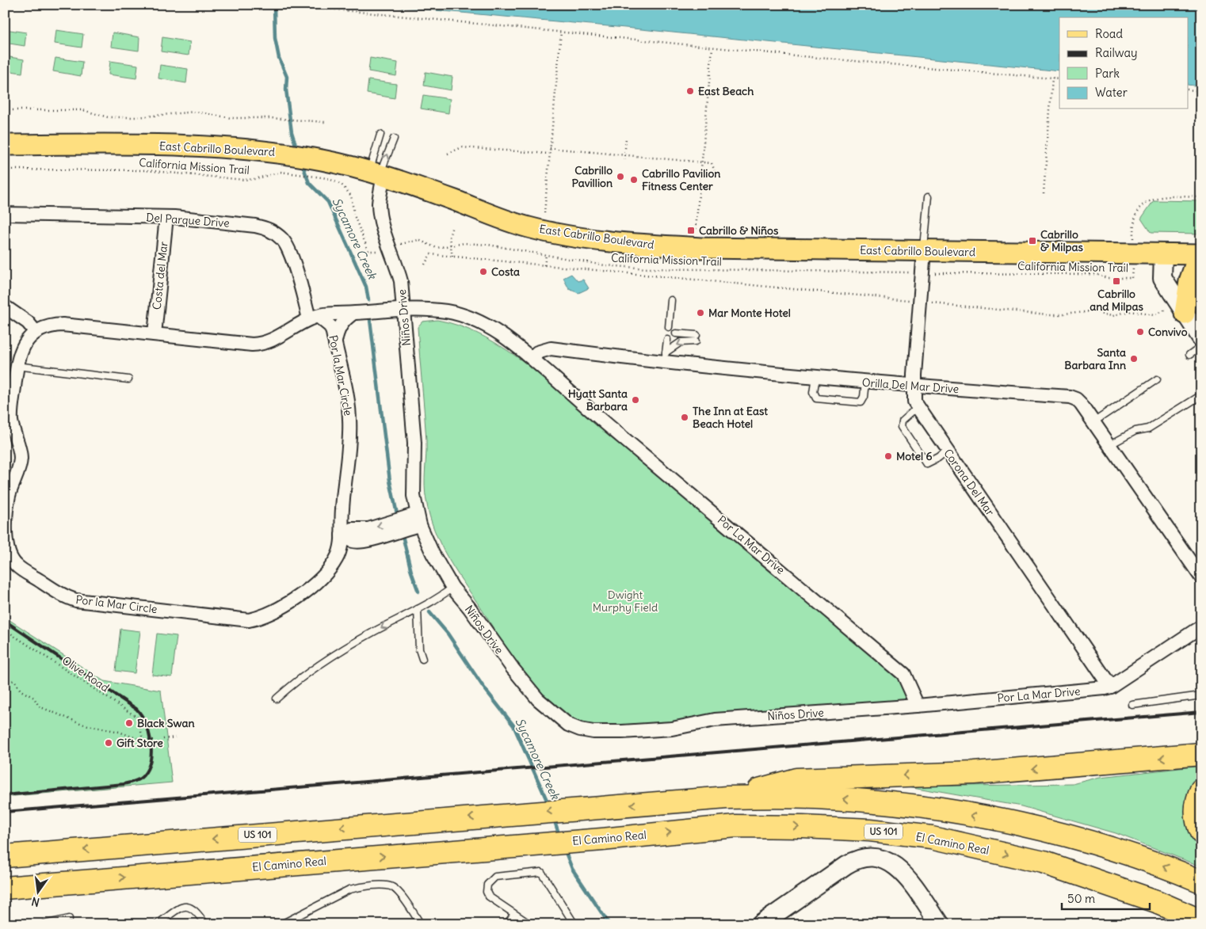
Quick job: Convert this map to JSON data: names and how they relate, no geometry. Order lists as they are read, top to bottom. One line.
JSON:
{"streets":{"highway":["US 101","El Camino Real"],"main road":["East Cabrillo Boulevard"],"street":["Del Parque Drive","Costa del Mar","Niños Drive","Por la Mar Circle","Orilla Del Mar Drive","Corona Del Mar","Por La Mar Drive"],"path":["California Mission Trail","Olive Road"]},"crossings":[["East Cabrillo Boulevard","California Mission Trail"],["East Cabrillo Boulevard","Niños Drive"],["East Cabrillo Boulevard","Corona Del Mar"],["Del Parque Drive","Costa del Mar"],["Del Parque Drive","Por la Mar Circle"],["Costa del Mar","Por la Mar Circle"],["Niños Drive","Por la Mar Circle"],["Niños Drive","Por La Mar Drive"],["Por la Mar Circle","Por La Mar Drive"],["Orilla Del Mar Drive","Corona Del Mar"],["Orilla Del Mar Drive","Por La Mar Drive"],["Corona Del Mar","Por La Mar Drive"]],"water":["Sycamore Creek"],"parks":["Dwight Murphy Field"],"places":{"other":["East Beach","Cabrillo Pavillion","Cabrillo Pavilion Fitness Center","Costa","Mar Monte Hotel","Convivo","Santa Barbara Inn","Hyatt Santa Barbara","The Inn at East Beach Hotel","Motel 6","Black Swan","Gift Store"],"transit":["Cabrillo & Niños","Cabrillo & Milpas","Cabrillo and Milpas"]},"legend":["Road","Railway","Park","Water"],"scale_bar":"50 m","north":"bottom"}
